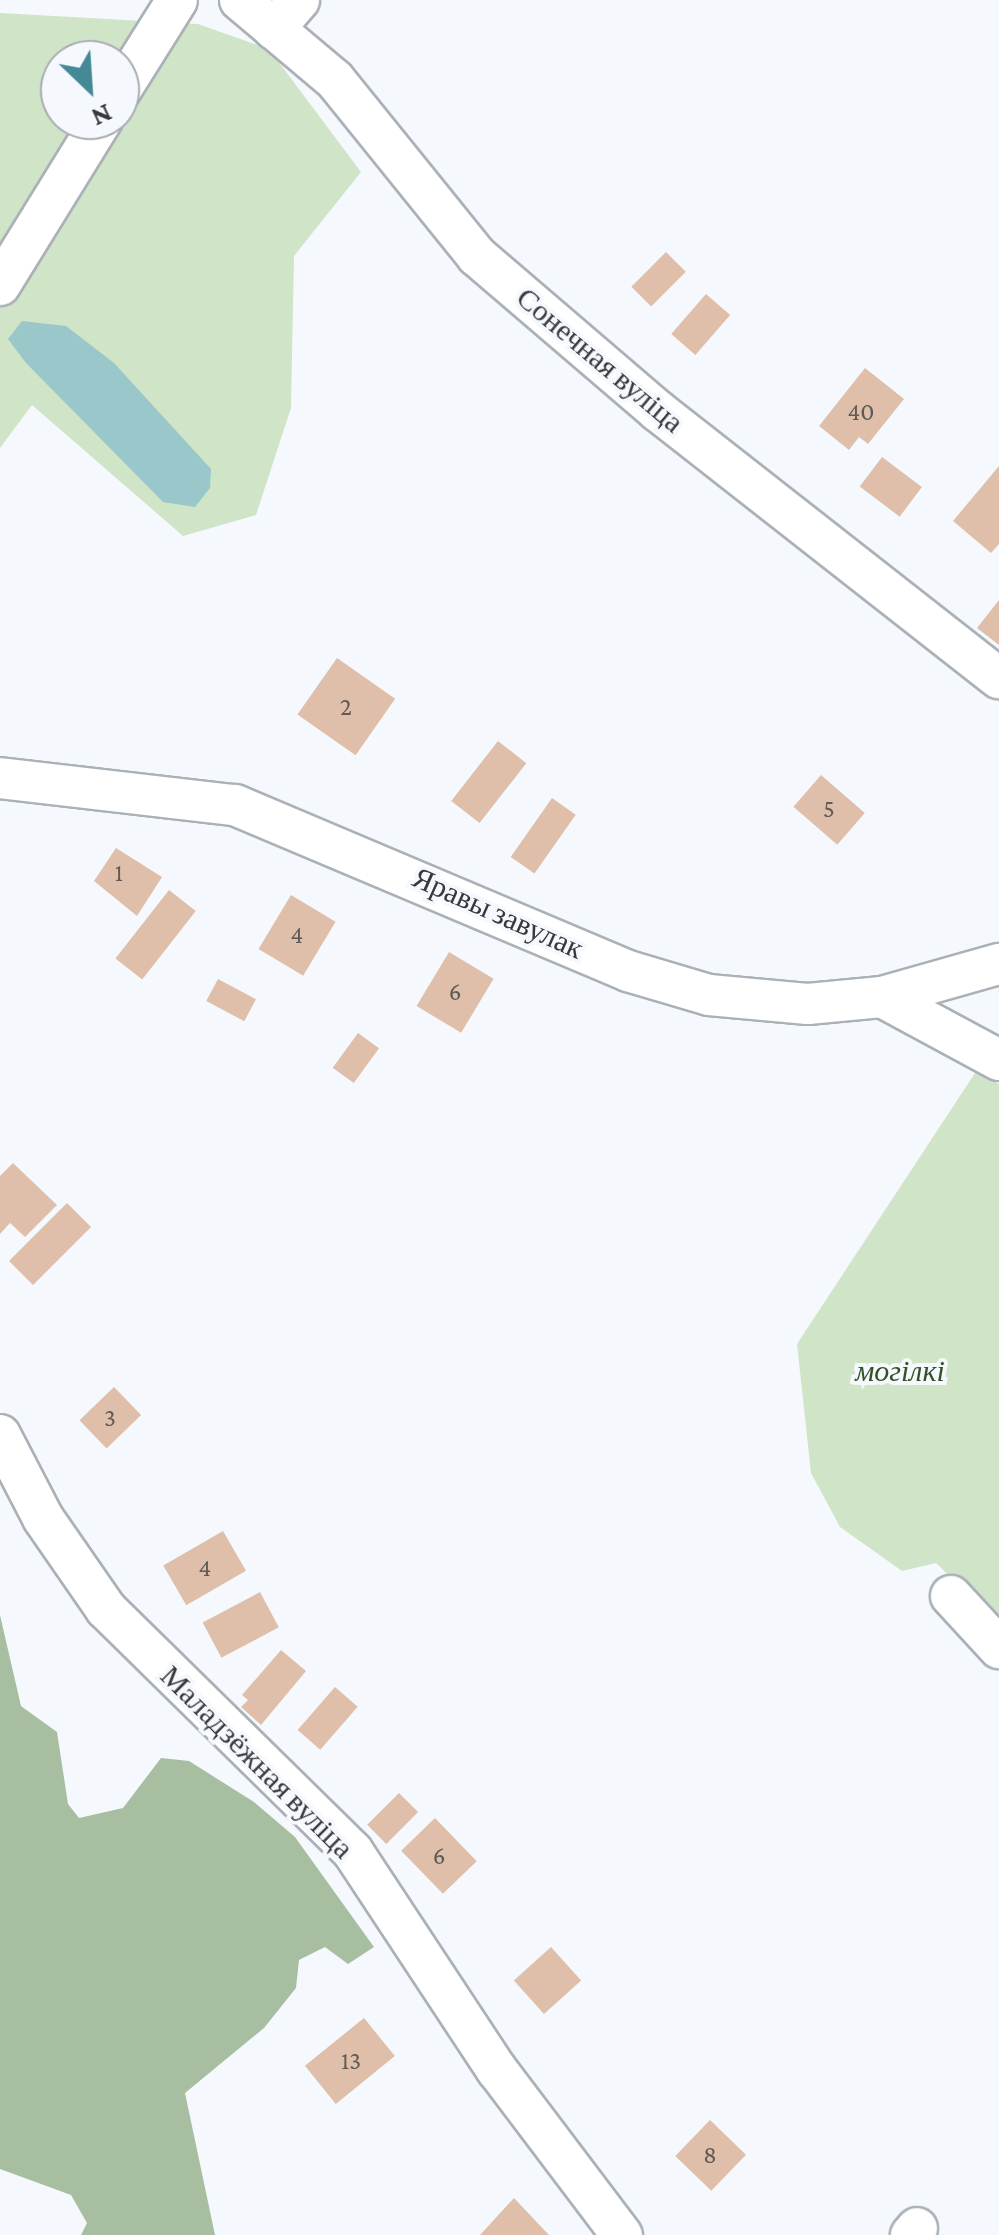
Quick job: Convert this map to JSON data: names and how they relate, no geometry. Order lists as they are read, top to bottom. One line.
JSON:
{"streets":{"street":["Сонечная вуліца","Яравы завулак","Маладзёжная вуліца"]},"parks":["могілкі"],"house_numbers":["40","2","5","1","4","6","3","4","6","13","8"],"north":"bottom right"}
